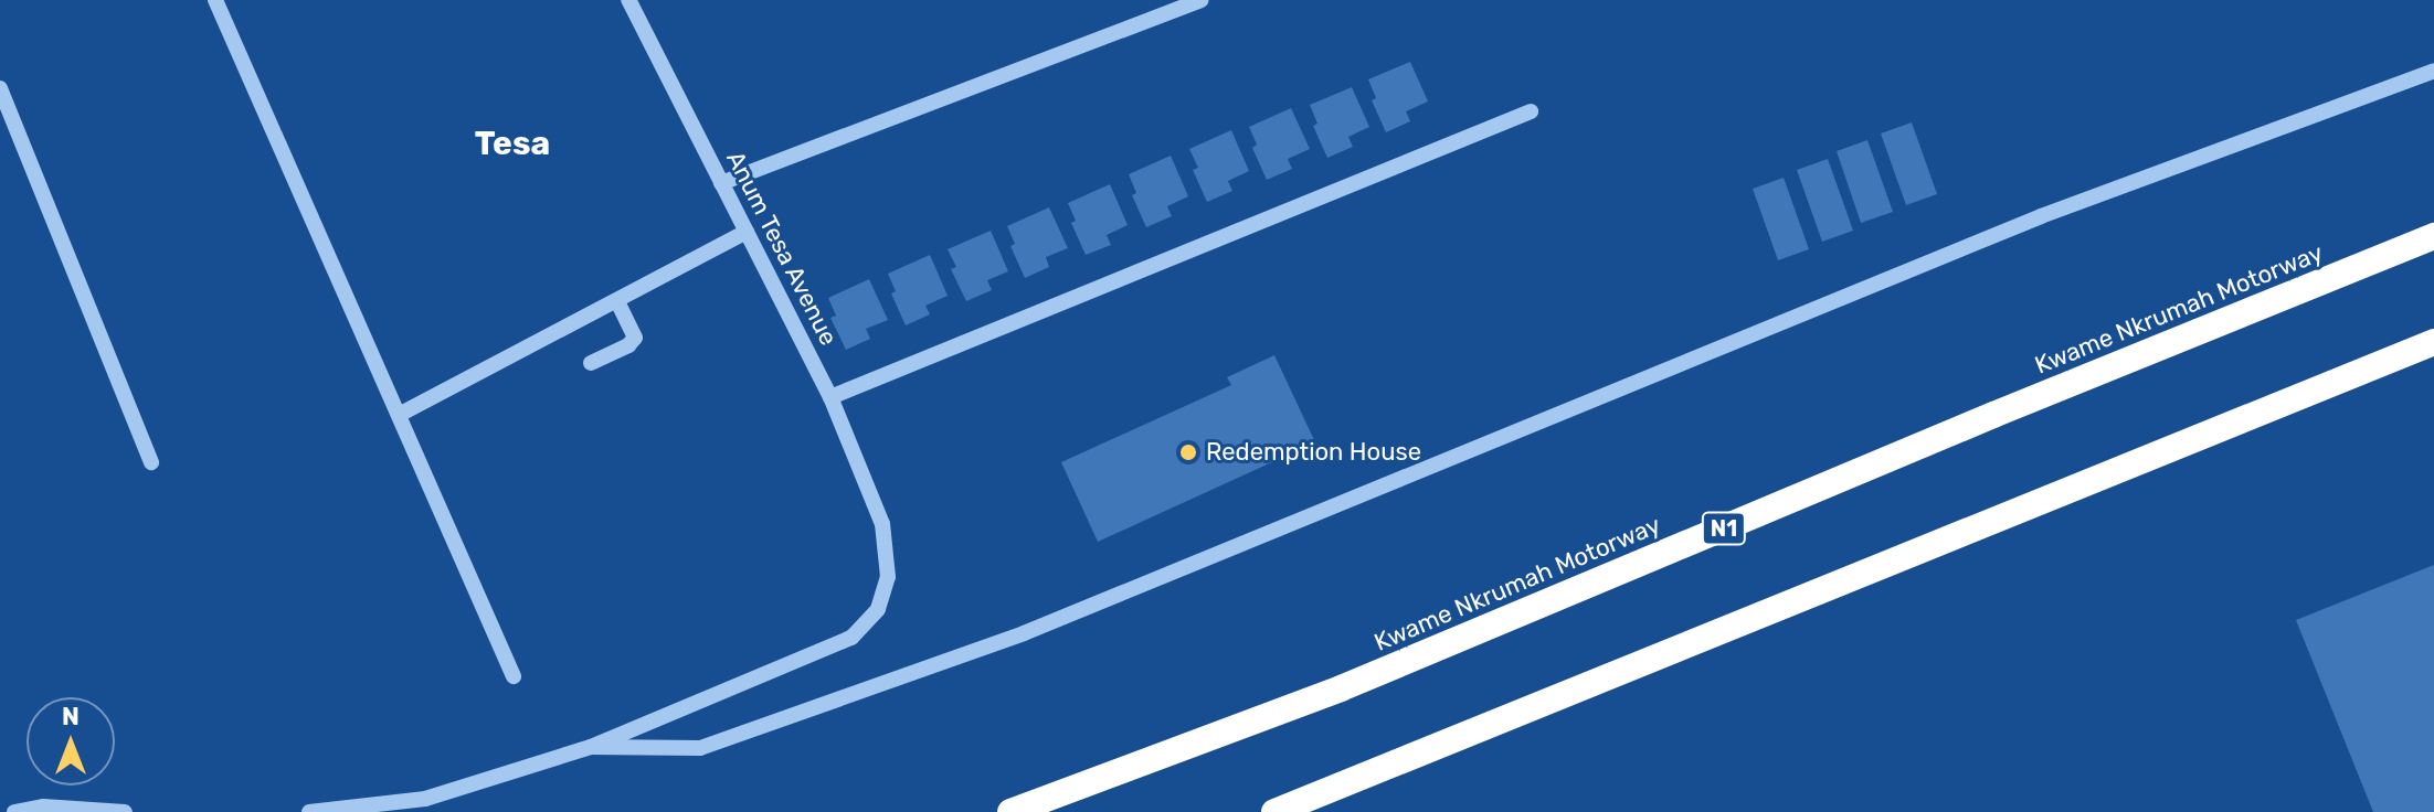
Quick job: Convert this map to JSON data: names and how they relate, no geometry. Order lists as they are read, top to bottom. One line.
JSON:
{"streets":{"highway":["Kwame Nkrumah Motorway","N1"],"street":["Anum Tesa Avenue"]},"districts":["Tesa"],"places":["Redemption House"],"north":"top"}
